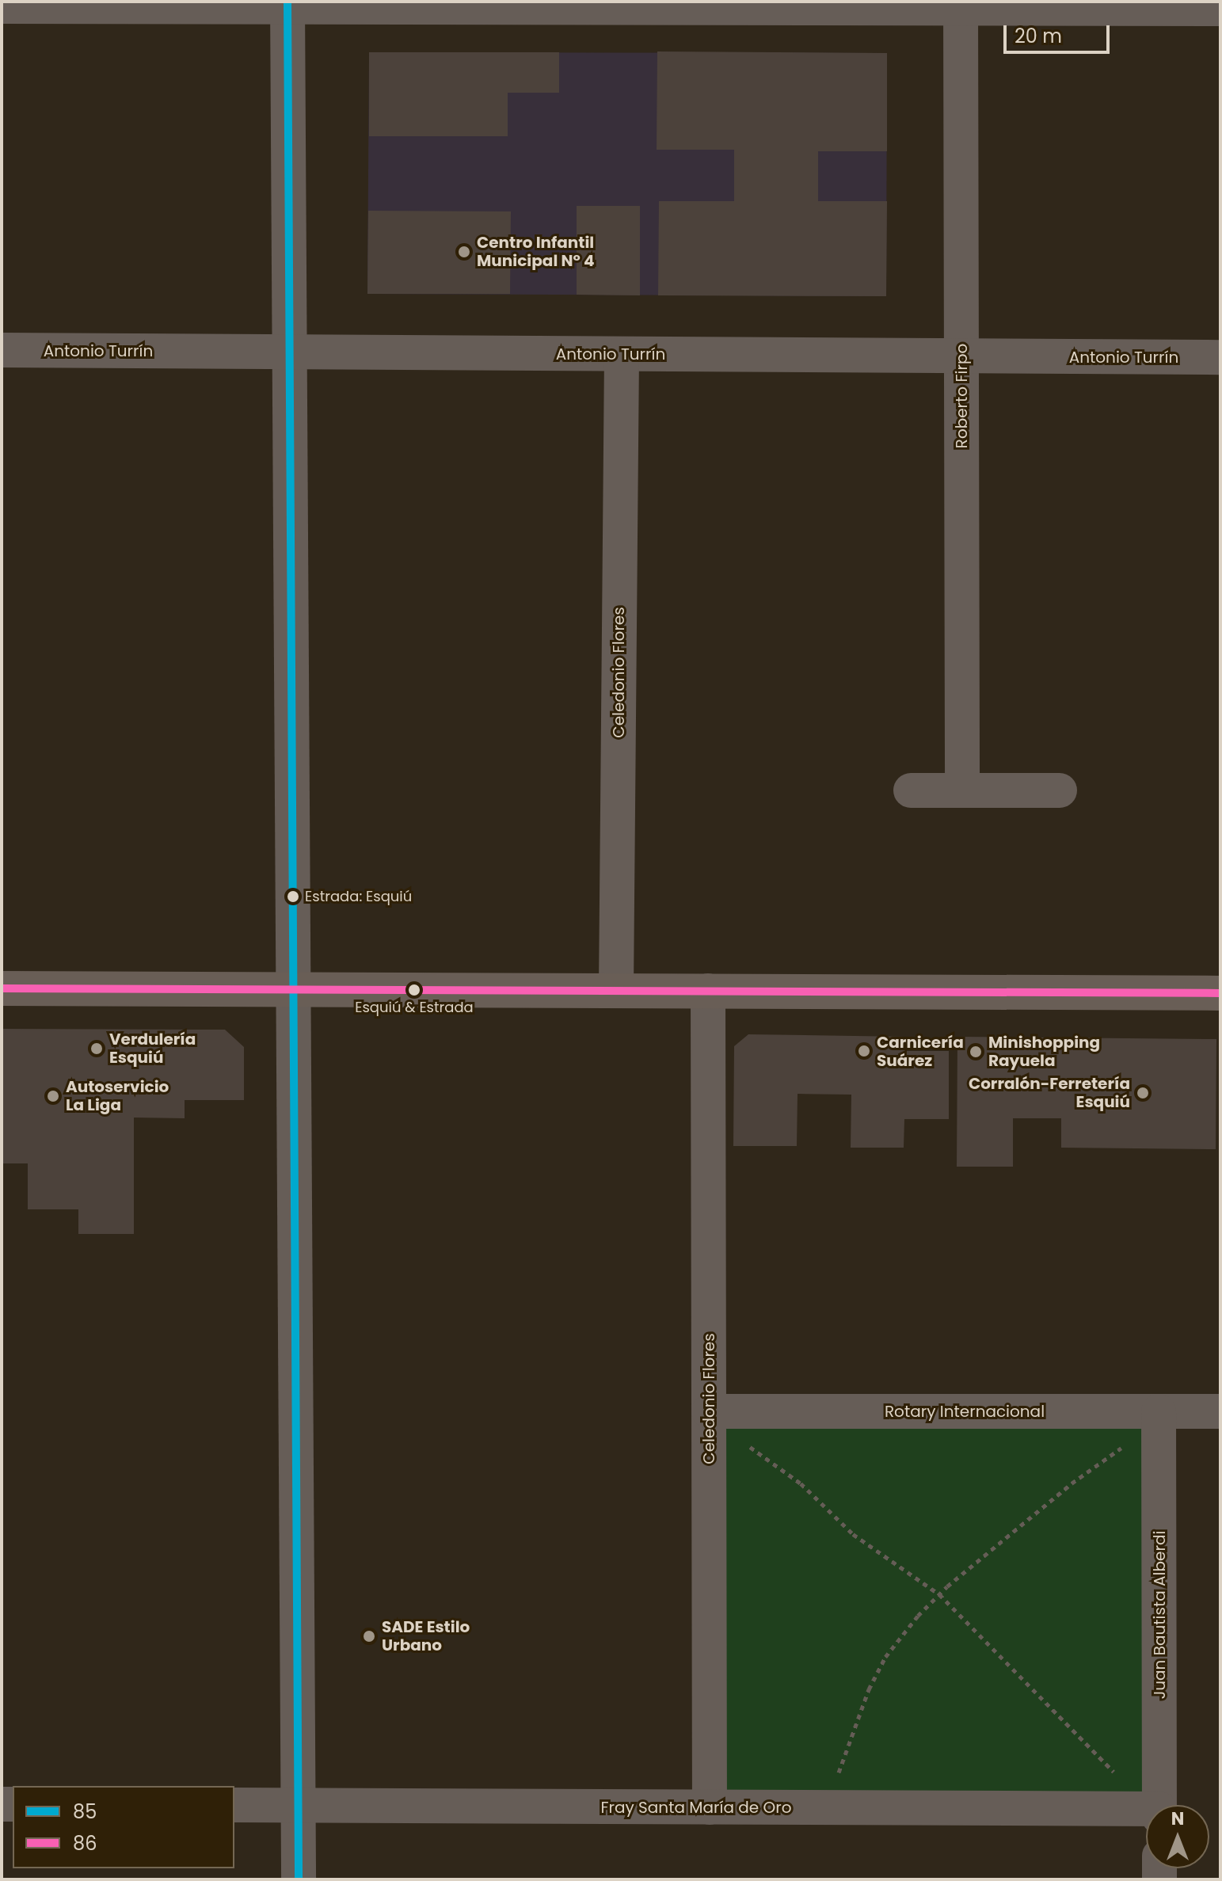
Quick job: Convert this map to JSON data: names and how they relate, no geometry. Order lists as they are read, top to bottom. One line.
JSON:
{"streets":{"street":["Antonio Turrín","Roberto Firpo","Celedonio Flores","Rotary Internacional","Juan Bautista Alberdi","Fray Santa María de Oro"]},"crossings":[["Antonio Turrín","Roberto Firpo"],["Antonio Turrín","Celedonio Flores"],["Celedonio Flores","Rotary Internacional"],["Celedonio Flores","Fray Santa María de Oro"],["Rotary Internacional","Juan Bautista Alberdi"]],"places":["Centro Infantil Municipal N° 4","Estrada: Esquiú","Esquiú & Estrada","Verdulería Esquiú","Carnicería Suárez","Minishopping Rayuela","Corralón-Ferretería Esquiú","Autoservicio La Liga","SADE Estilo Urbano"],"lines":["transit line 85","transit line 86"],"legend":["85","86"],"scale_bar":"20 m","north":"top"}
